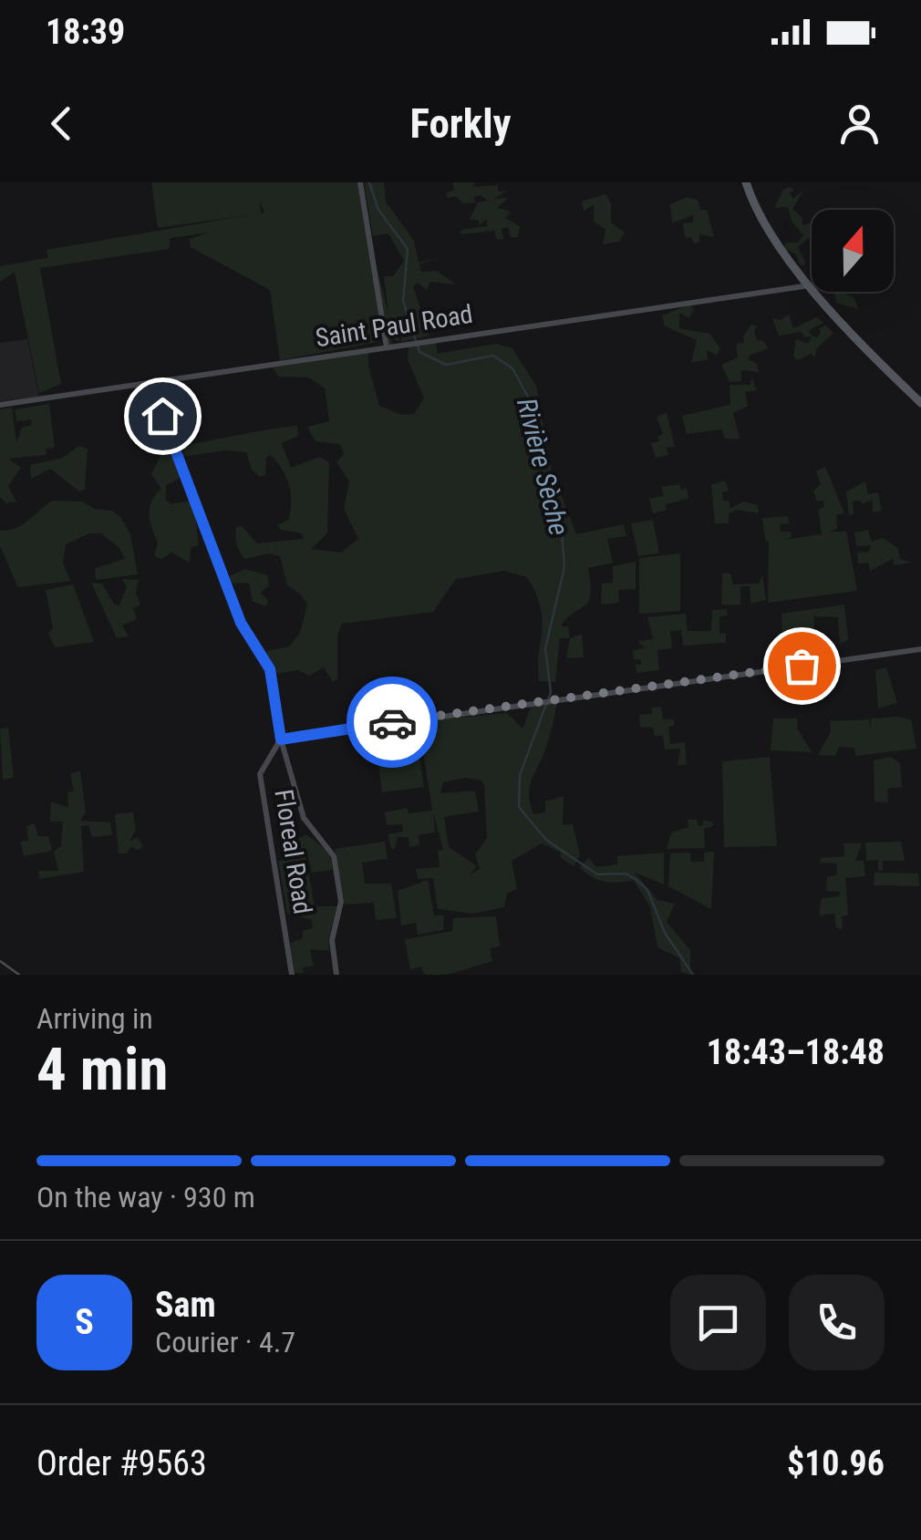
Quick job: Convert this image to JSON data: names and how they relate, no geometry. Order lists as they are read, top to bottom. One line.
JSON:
{"streets":{"main road":["Saint Paul Road","Floreal Road"]},"water":["Rivière Sèche"],"north":"top","page":{"status":"18:39","header":"Forkly","heading":["4 min","Arriving in","18:43–18:48"],"panel":["Sam","Courier · 4.7","Order #9563","$10.96"],"bar":"On the way · 930 m","round":"S"}}
